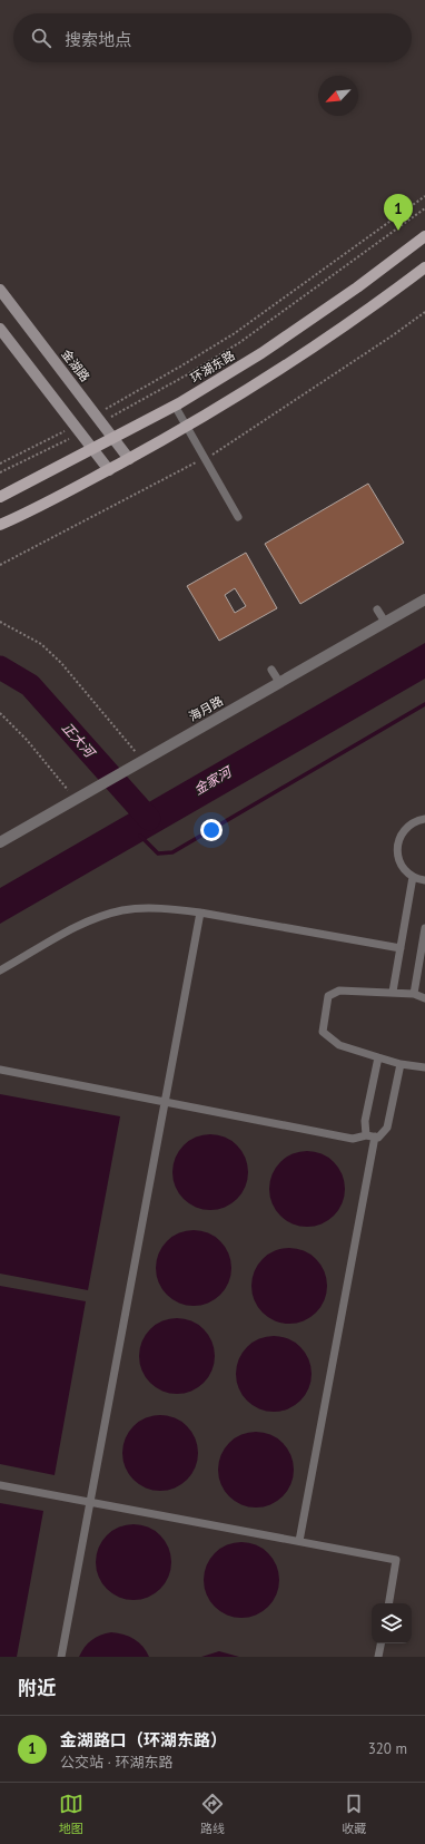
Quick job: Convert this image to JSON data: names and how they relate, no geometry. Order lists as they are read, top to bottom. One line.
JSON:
{"streets":{"main road":["金湖路","环湖东路"],"street":["海月路"]},"crossings":[["金湖路","环湖东路"]],"water":["正大河","金家河"],"north":"bottom left","page":{"search":"搜索地点","pins":"1","heading":"附近","list":[{"mark":"1","name":"金湖路口（环湖东路）","note":"公交站 · 环湖东路","value":"320 m"}],"nav":["地图","路线","收藏"]}}
